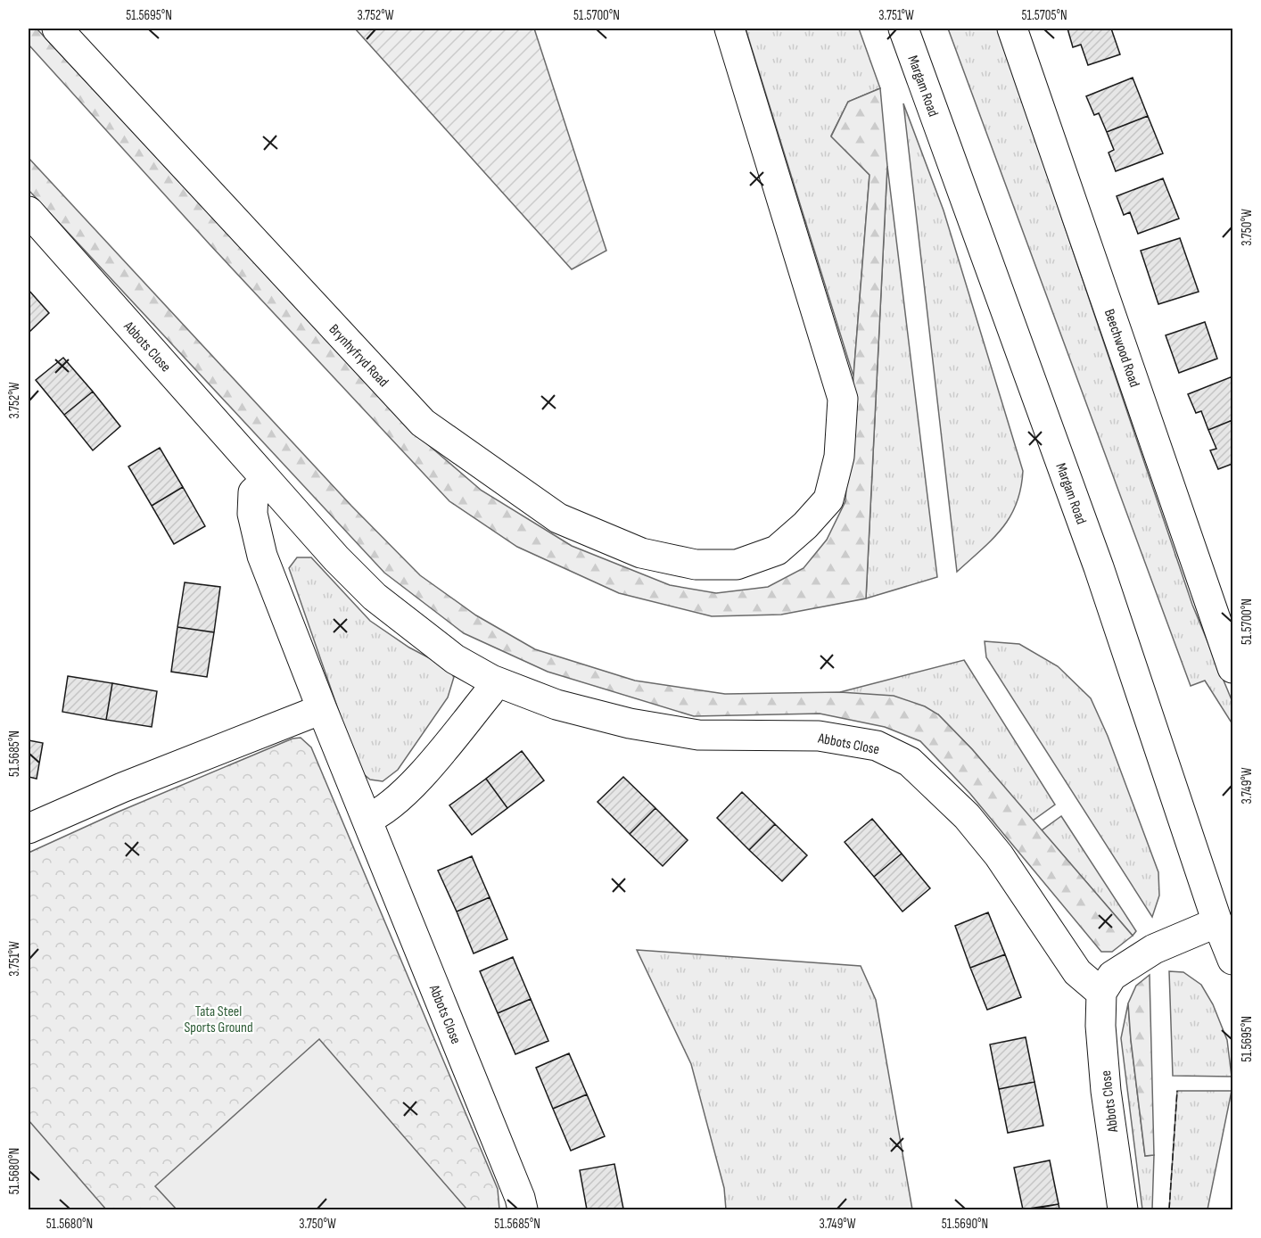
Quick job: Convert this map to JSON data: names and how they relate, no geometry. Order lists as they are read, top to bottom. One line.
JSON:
{"streets":{"street":["Margam Road","Abbots Close","Beechwood Road","Brynhyfryd Road"]},"parks":["Tata Steel Sports Ground"],"coordinates":["51.5695°N","3.752°W","51.5700°N","3.751°W","51.5705°N","3.750°W","51.5685°N","3.749°W","51.5680°N","51.5690°N"]}
